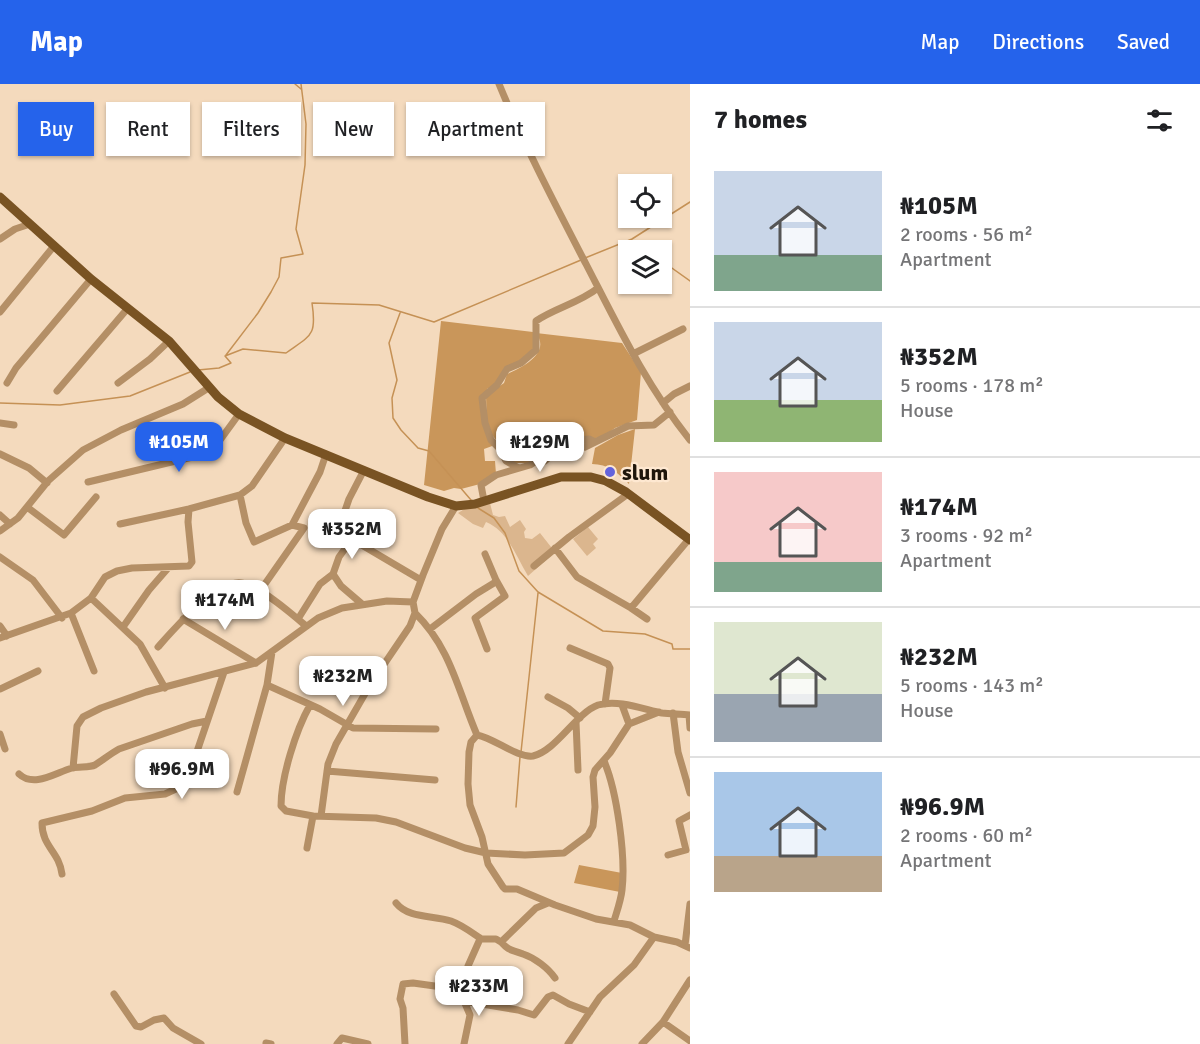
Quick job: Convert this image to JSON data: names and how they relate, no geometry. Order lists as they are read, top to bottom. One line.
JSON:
{"places":["slum"],"page":{"header":"Map","nav":["Map","Directions","Saved"],"heading":"7 homes","chip":["Buy","Rent","Filters","New","Apartment"],"list":[{"name":"₦105M","note":"2 rooms · 56 m² · Apartment"},{"name":"₦352M","note":"5 rooms · 178 m² · House"},{"name":"₦174M","note":"3 rooms · 92 m² · Apartment"},{"name":"₦232M","note":"5 rooms · 143 m² · House"},{"name":"₦96.9M","note":"2 rooms · 60 m² · Apartment"}],"price":["₦105M","₦129M","₦352M","₦174M","₦232M","₦96.9M","₦233M"]}}
